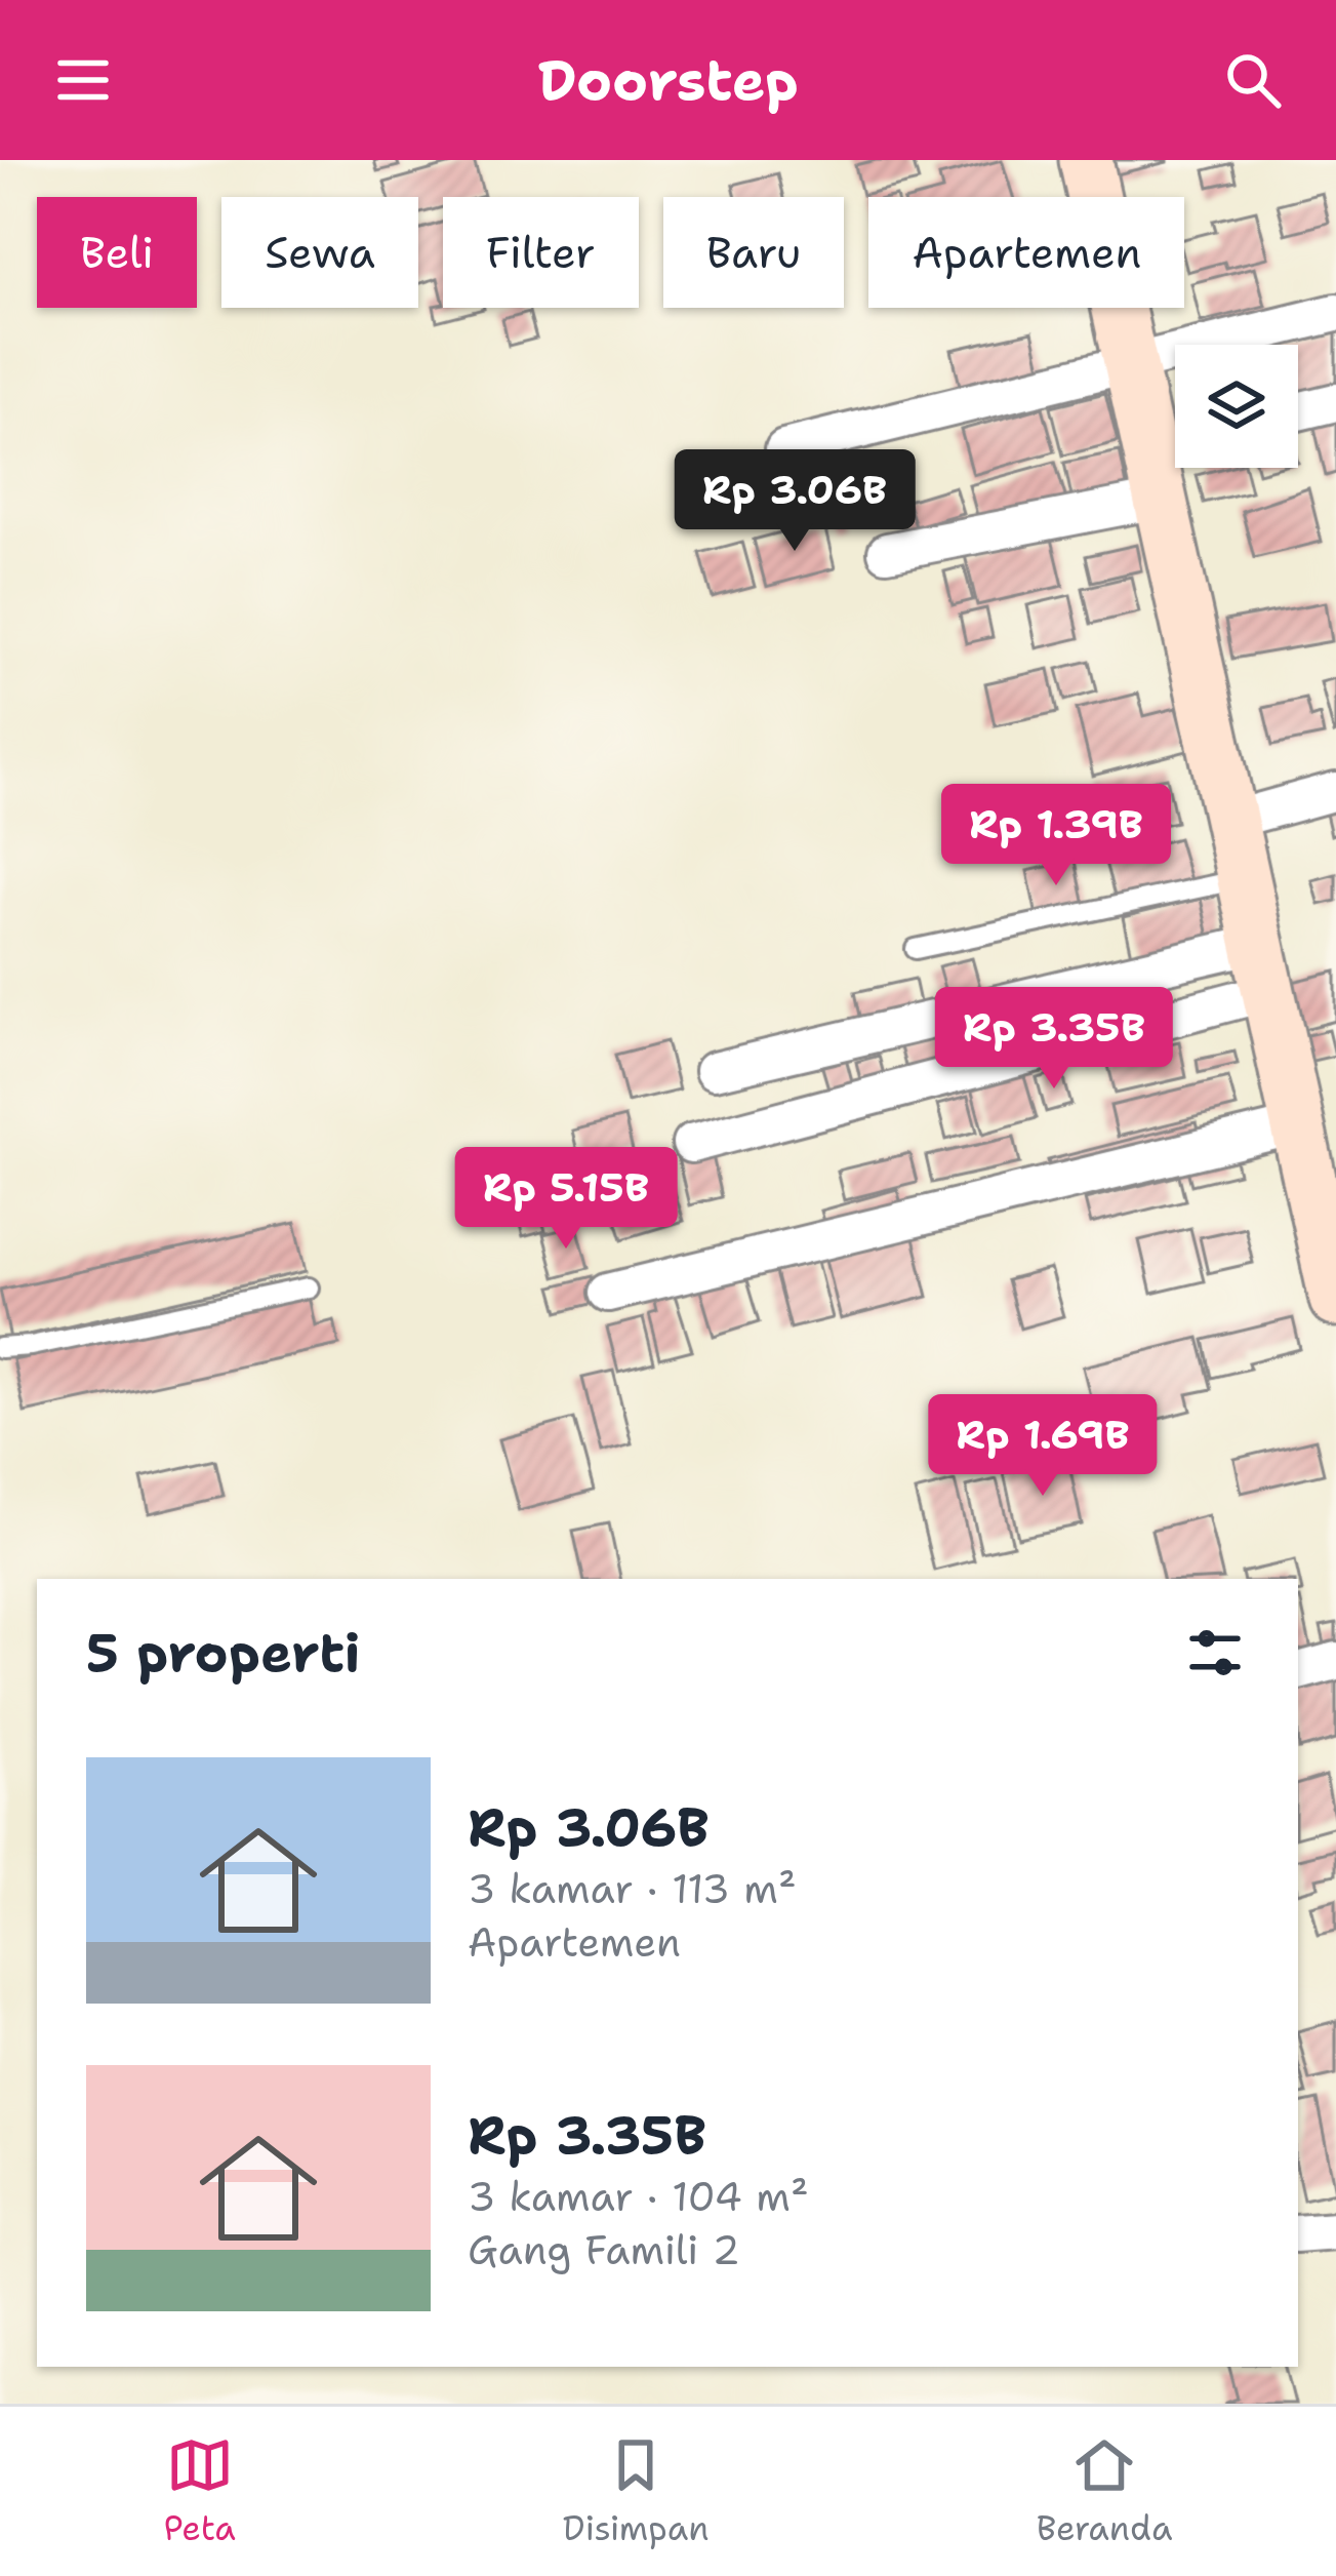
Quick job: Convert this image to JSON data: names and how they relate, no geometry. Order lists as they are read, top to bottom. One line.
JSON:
{"page":{"header":"Doorstep","chip":["Beli","Sewa","Filter","Baru","Apartemen"],"price":["Rp 3.06B","Rp 1.39B","Rp 3.35B","Rp 5.15B","Rp 1.69B"],"heading":"5 properti","list":[{"name":"Rp 3.06B","note":"3 kamar · 113 m² · Apartemen"},{"name":"Rp 3.35B","note":"3 kamar · 104 m² · Gang Famili 2"}],"tabs":["Peta","Disimpan","Beranda"]}}
